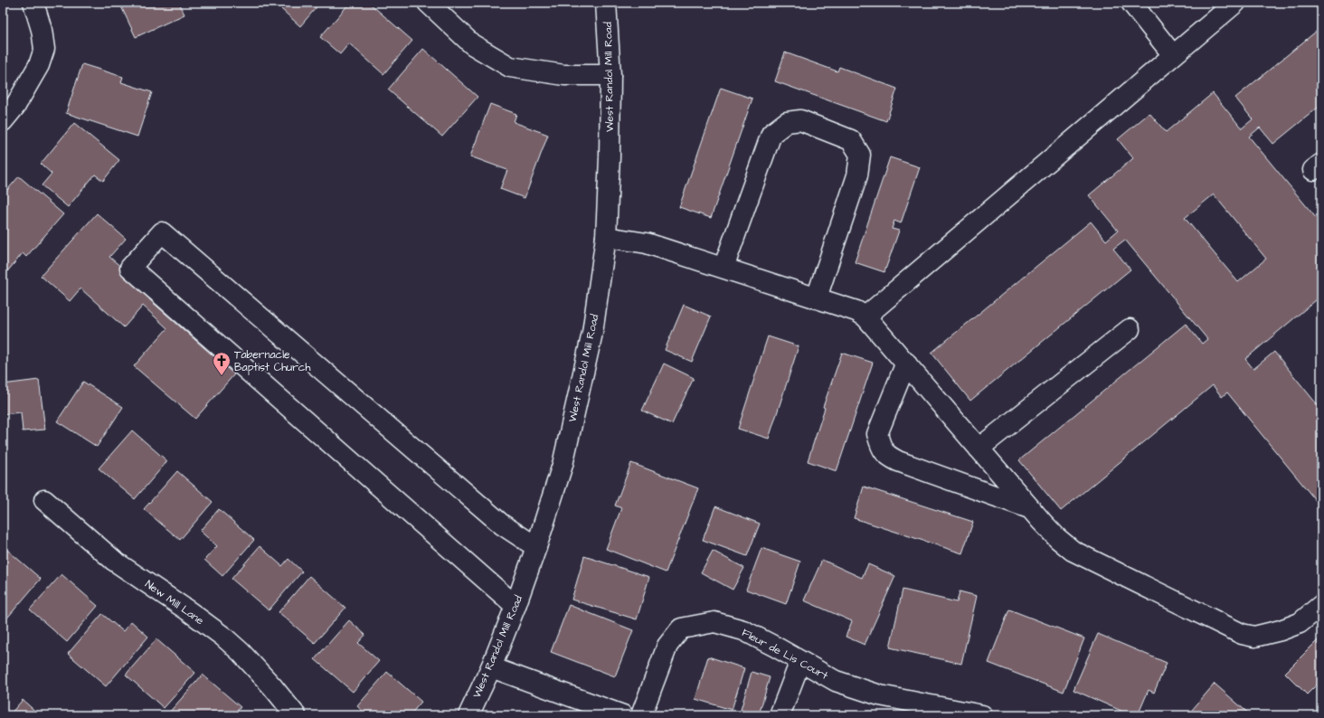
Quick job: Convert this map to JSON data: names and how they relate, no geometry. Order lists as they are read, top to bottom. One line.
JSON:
{"streets":{"street":["West Randol Mill Road","New Mill Lane","Fleur de Lis Court"]},"places":{"church":["Tabernacle Baptist Church"]}}
